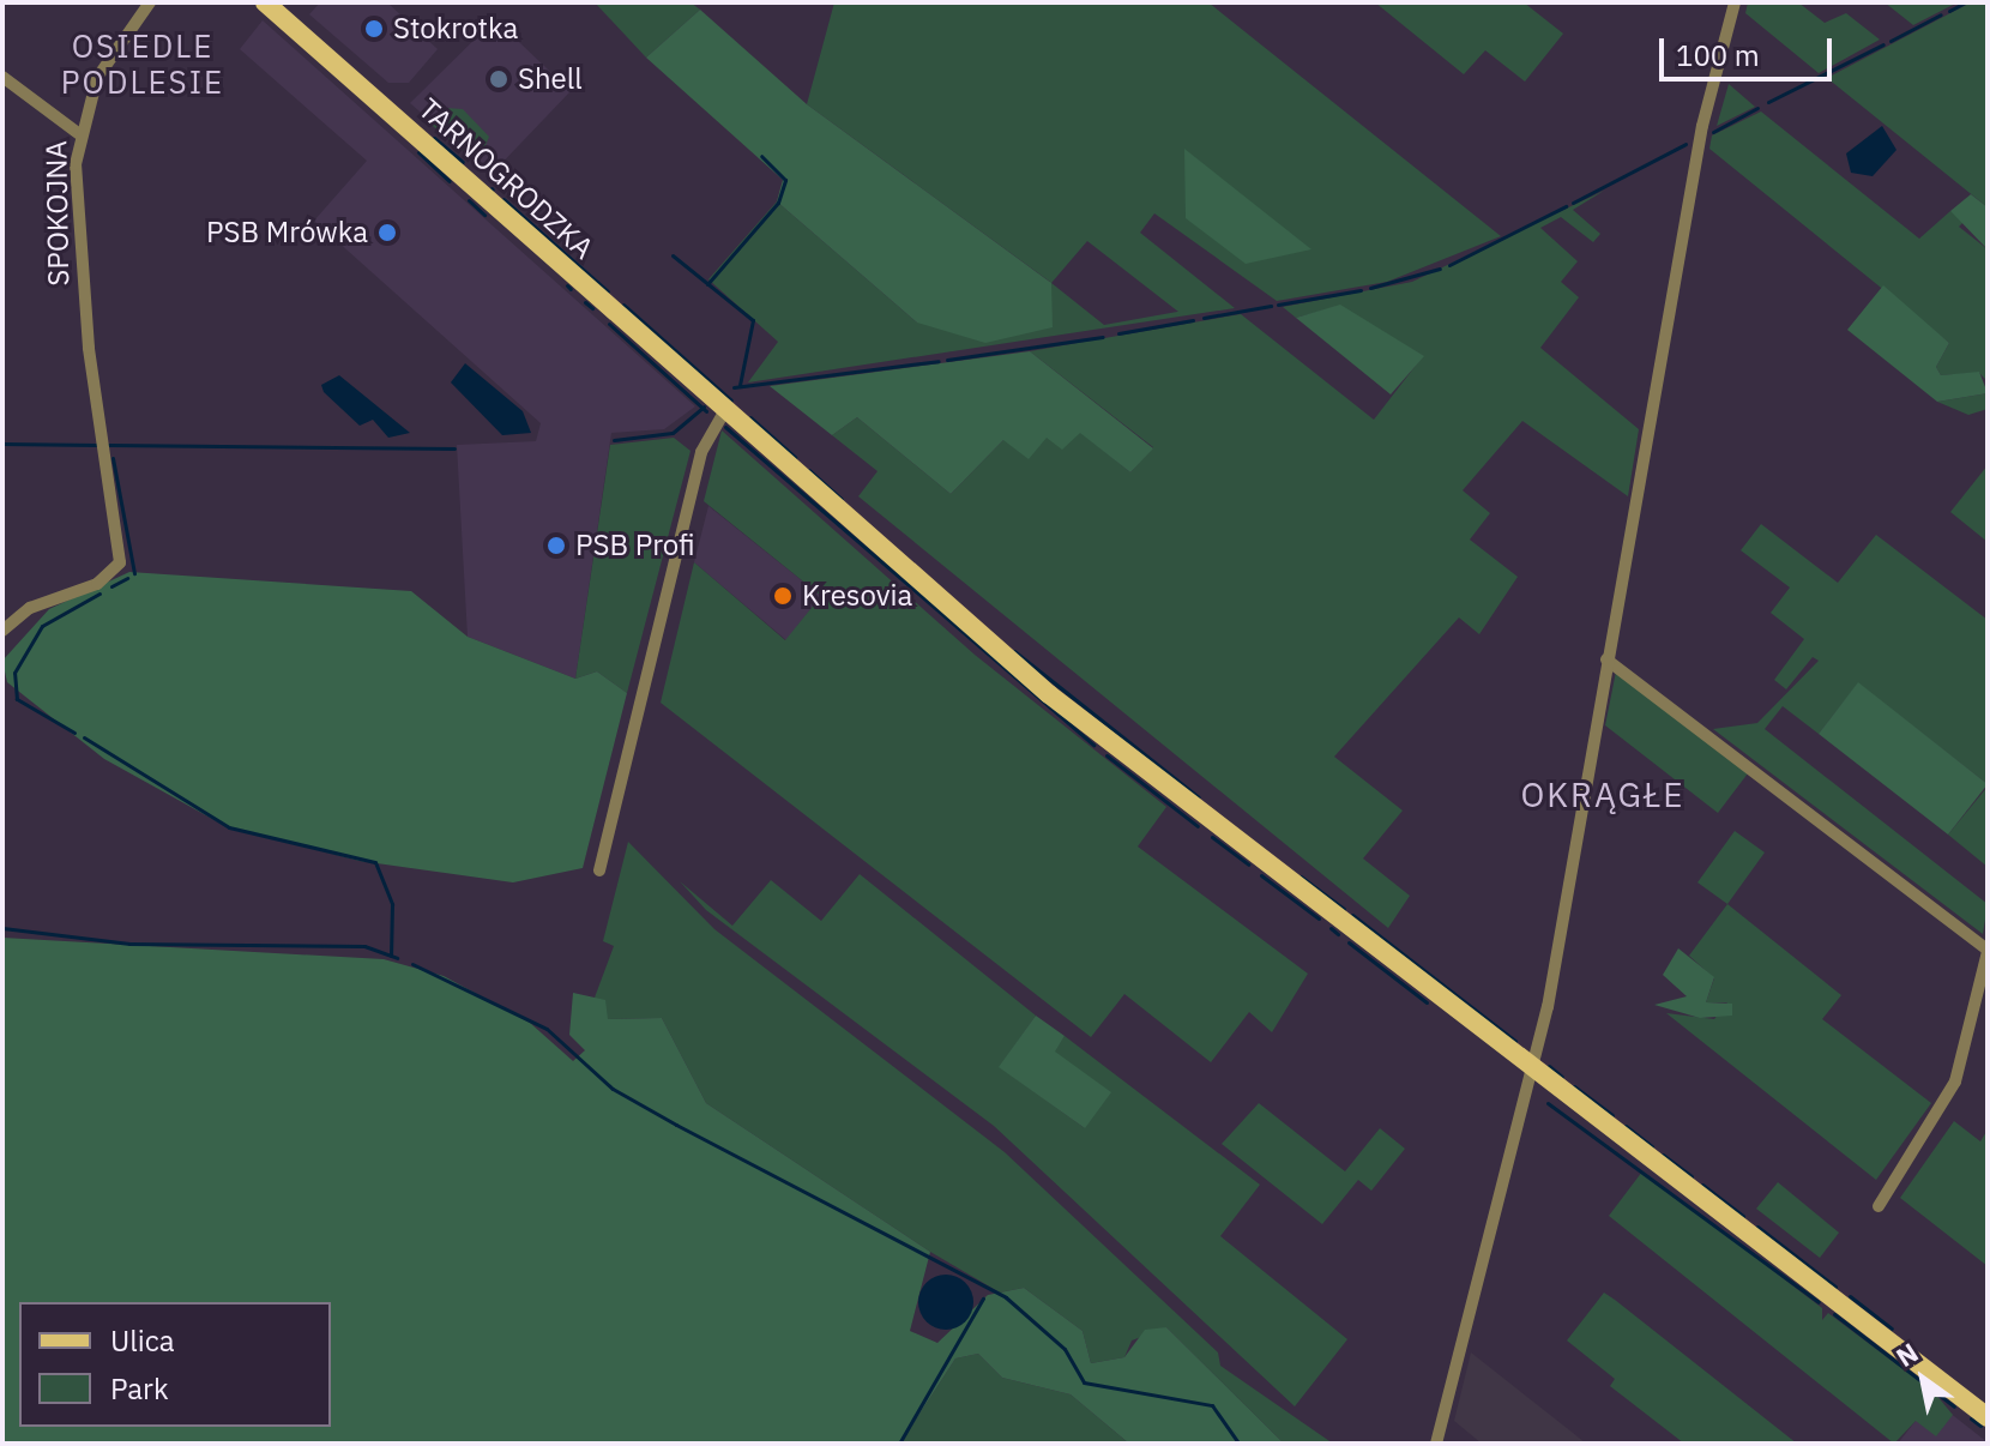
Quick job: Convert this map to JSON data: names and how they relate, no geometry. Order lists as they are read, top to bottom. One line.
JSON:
{"streets":{"main road":["TARNOGRODZKA"],"street":["SPOKOJNA"]},"districts":["OSIEDLE PODLESIE","OKRĄGŁE"],"places":["Stokrotka","Shell","PSB Mrówka","PSB Profi","Kresovia"],"legend":["Ulica","Park"],"scale_bar":"100 m","north":"top left"}
